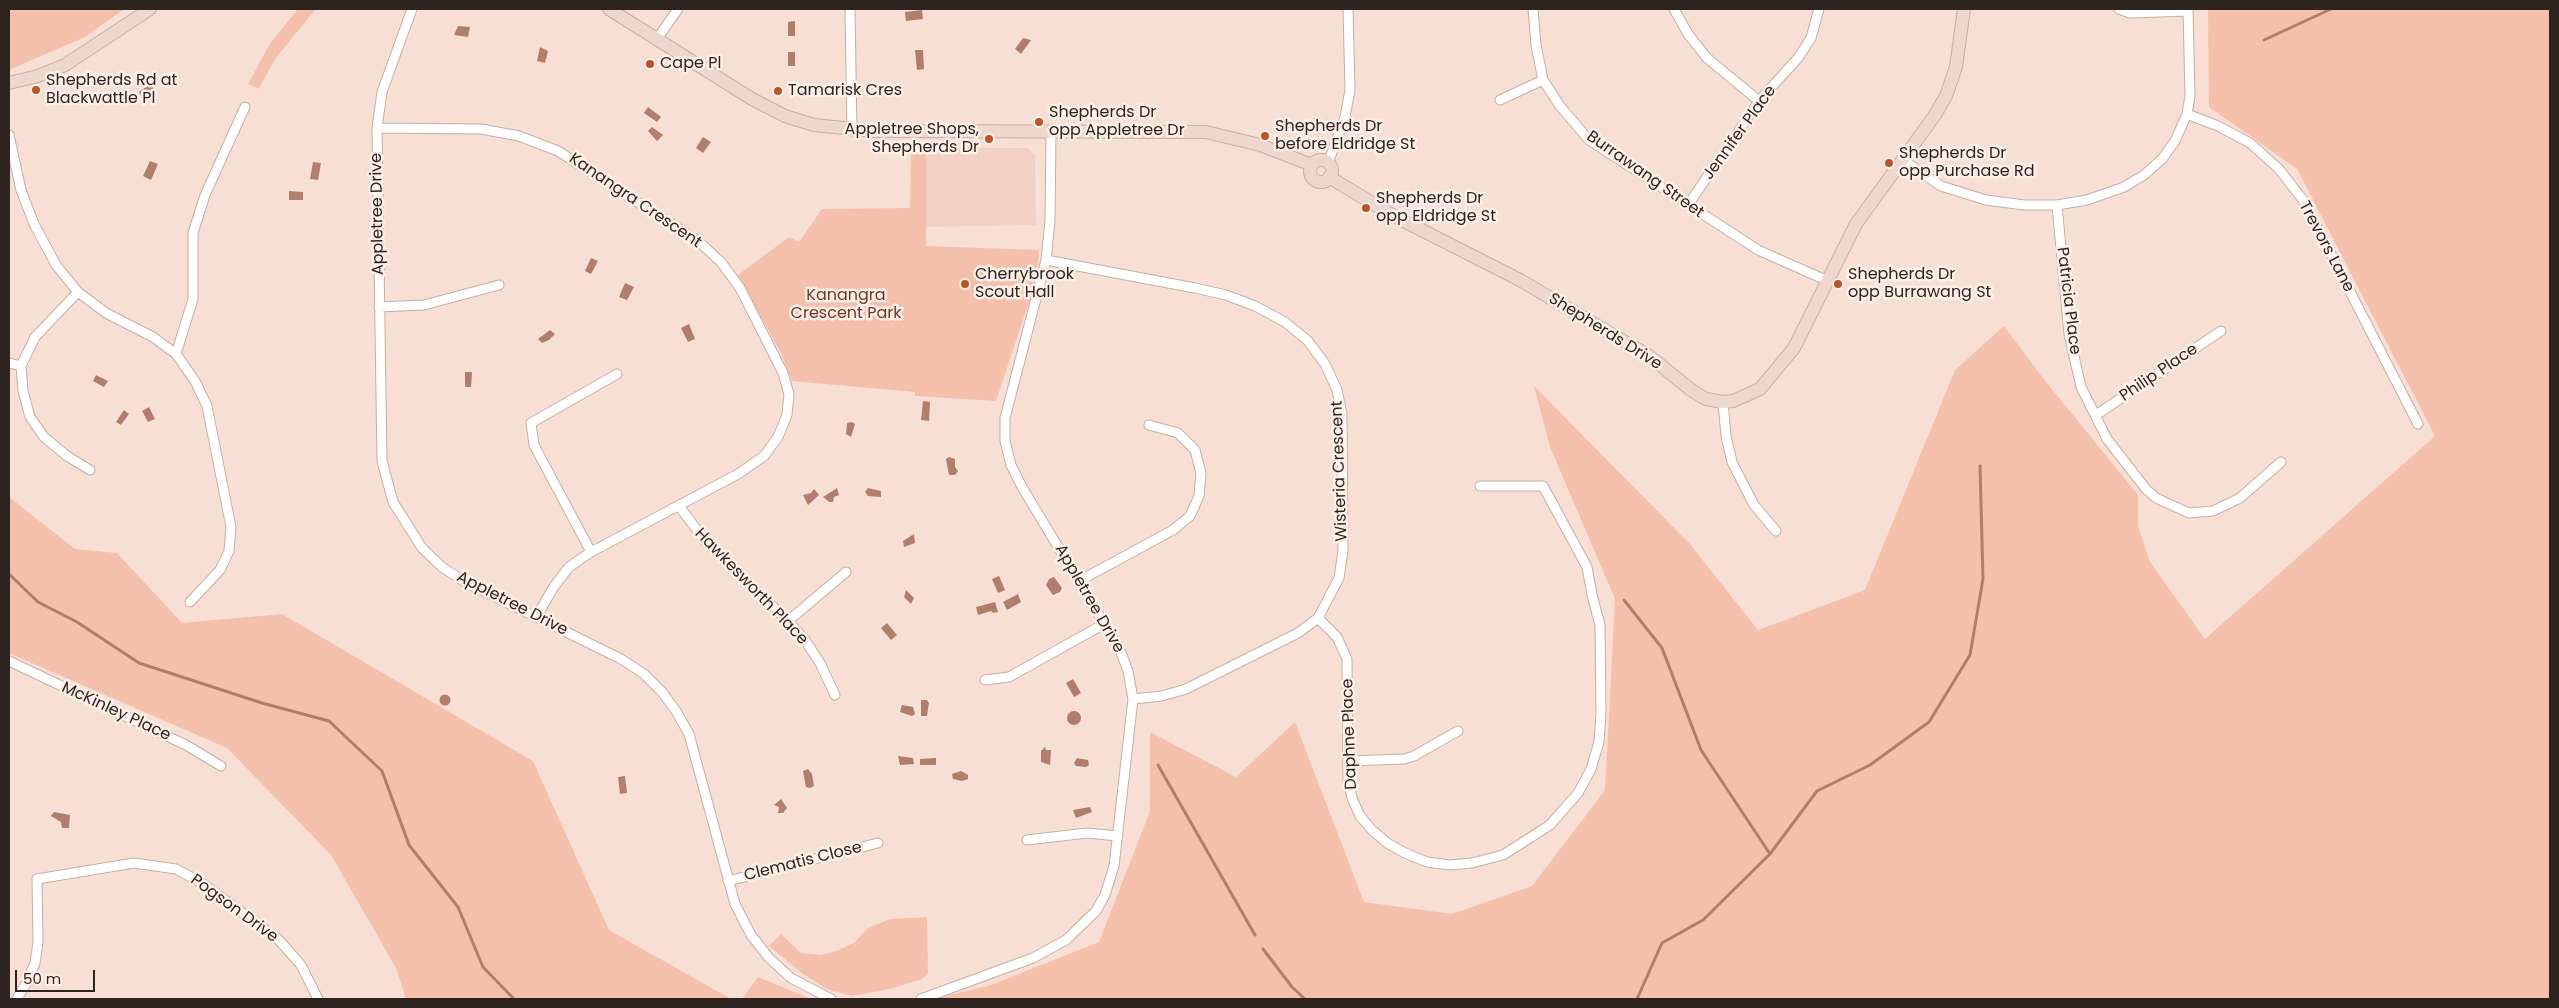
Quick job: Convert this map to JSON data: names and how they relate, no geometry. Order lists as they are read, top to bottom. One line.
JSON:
{"streets":{"main road":["Shepherds Drive"],"street":["Jennifer Place","Burrawang Street","Kanangra Crescent","Appletree Drive","Trevors Lane","Patricia Place","Philip Place","Wisteria Crescent","Hawkesworth Place","McKinley Place","Daphne Place","Clematis Close","Pogson Drive"]},"crossings":[["Jennifer Place","Burrawang Street"],["Kanangra Crescent","Appletree Drive"],["Kanangra Crescent","Hawkesworth Place"],["Appletree Drive","Wisteria Crescent"],["Appletree Drive","Clematis Close"],["Patricia Place","Philip Place"],["Wisteria Crescent","Daphne Place"]],"parks":["Kanangra Crescent Park"],"places":["Cape Pl","Shepherds Rd at Blackwattle Pl","Tamarisk Cres","Shepherds Dr opp Appletree Dr","Shepherds Dr before Eldridge St","Appletree Shops, Shepherds Dr","Shepherds Dr opp Purchase Rd","Shepherds Dr opp Eldridge St","Cherrybrook Scout Hall","Shepherds Dr opp Burrawang St"],"scale_bar":"50 m"}
